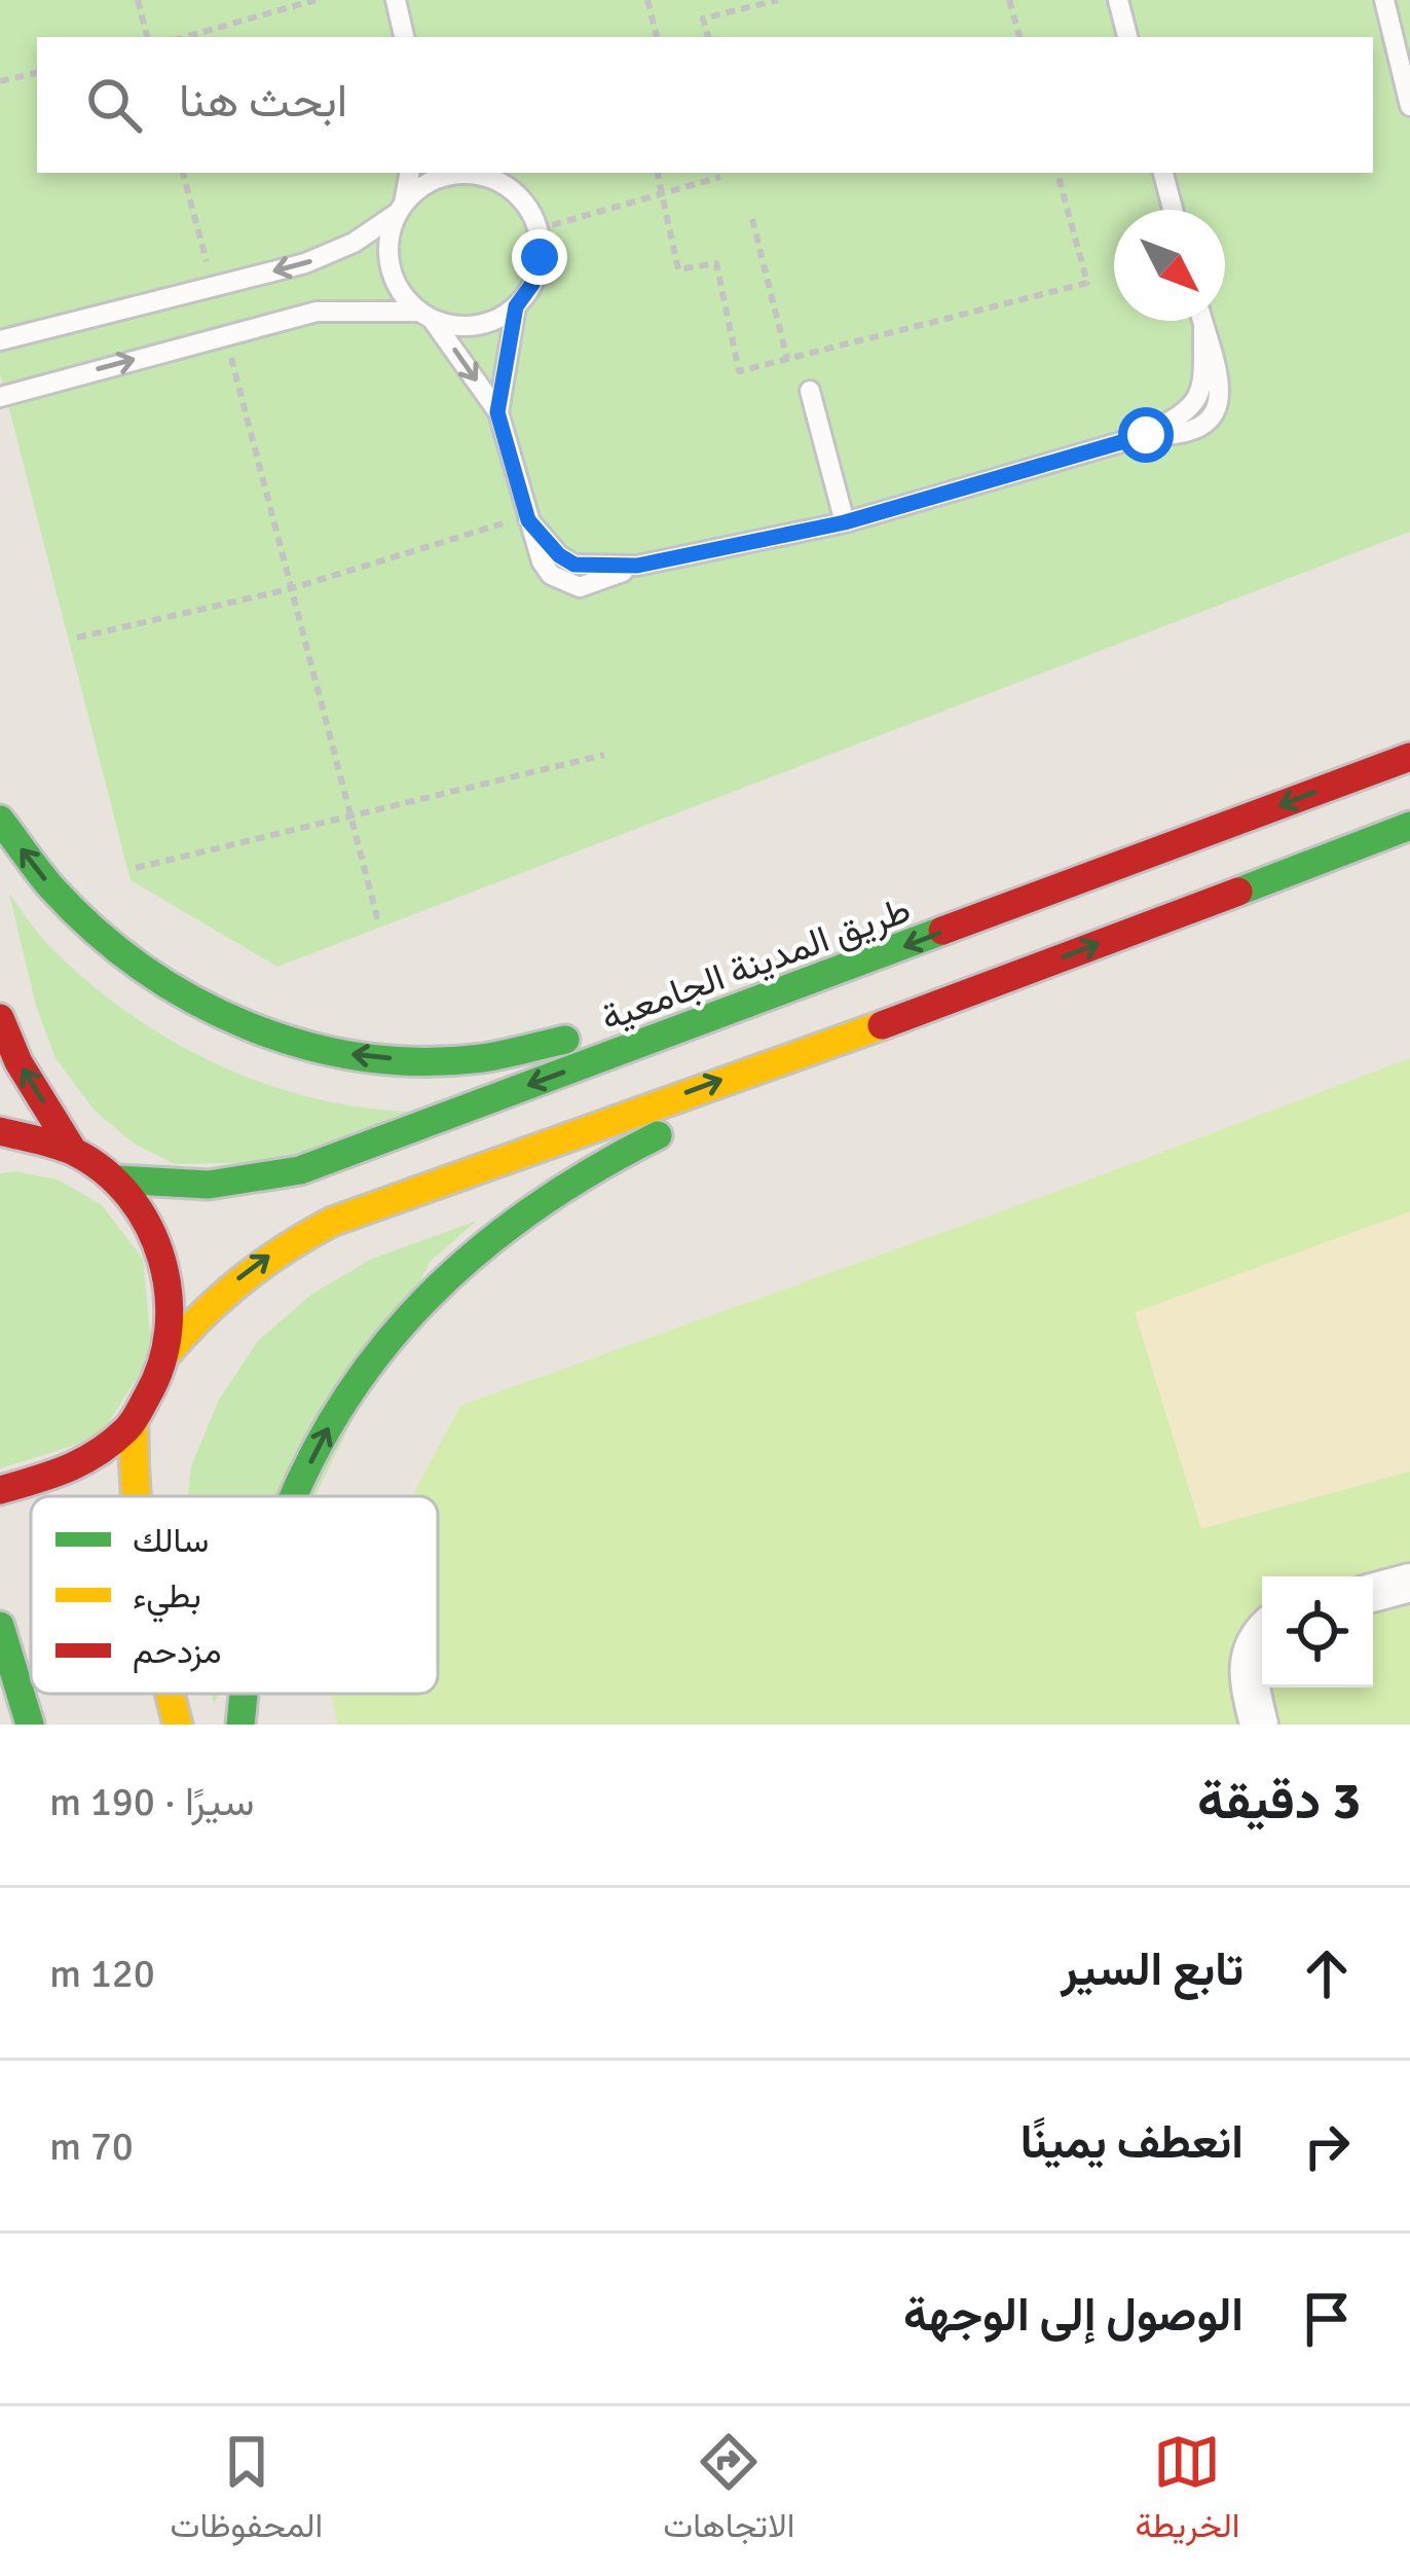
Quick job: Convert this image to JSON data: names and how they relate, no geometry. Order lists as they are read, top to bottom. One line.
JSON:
{"streets":{"main road":["طريق المدينة الجامعية"]},"legend":["سالك","بطيء","مزدحم"],"north":"bottom right","page":{"search":"ابحث هنا","heading":["3 دقيقة","سيرًا · 190 m"],"list":[["تابع السير","120 m"],["انعطف يمينًا","70 m"],"الوصول إلى الوجهة"],"nav":["الخريطة","الاتجاهات","المحفوظات"]}}
